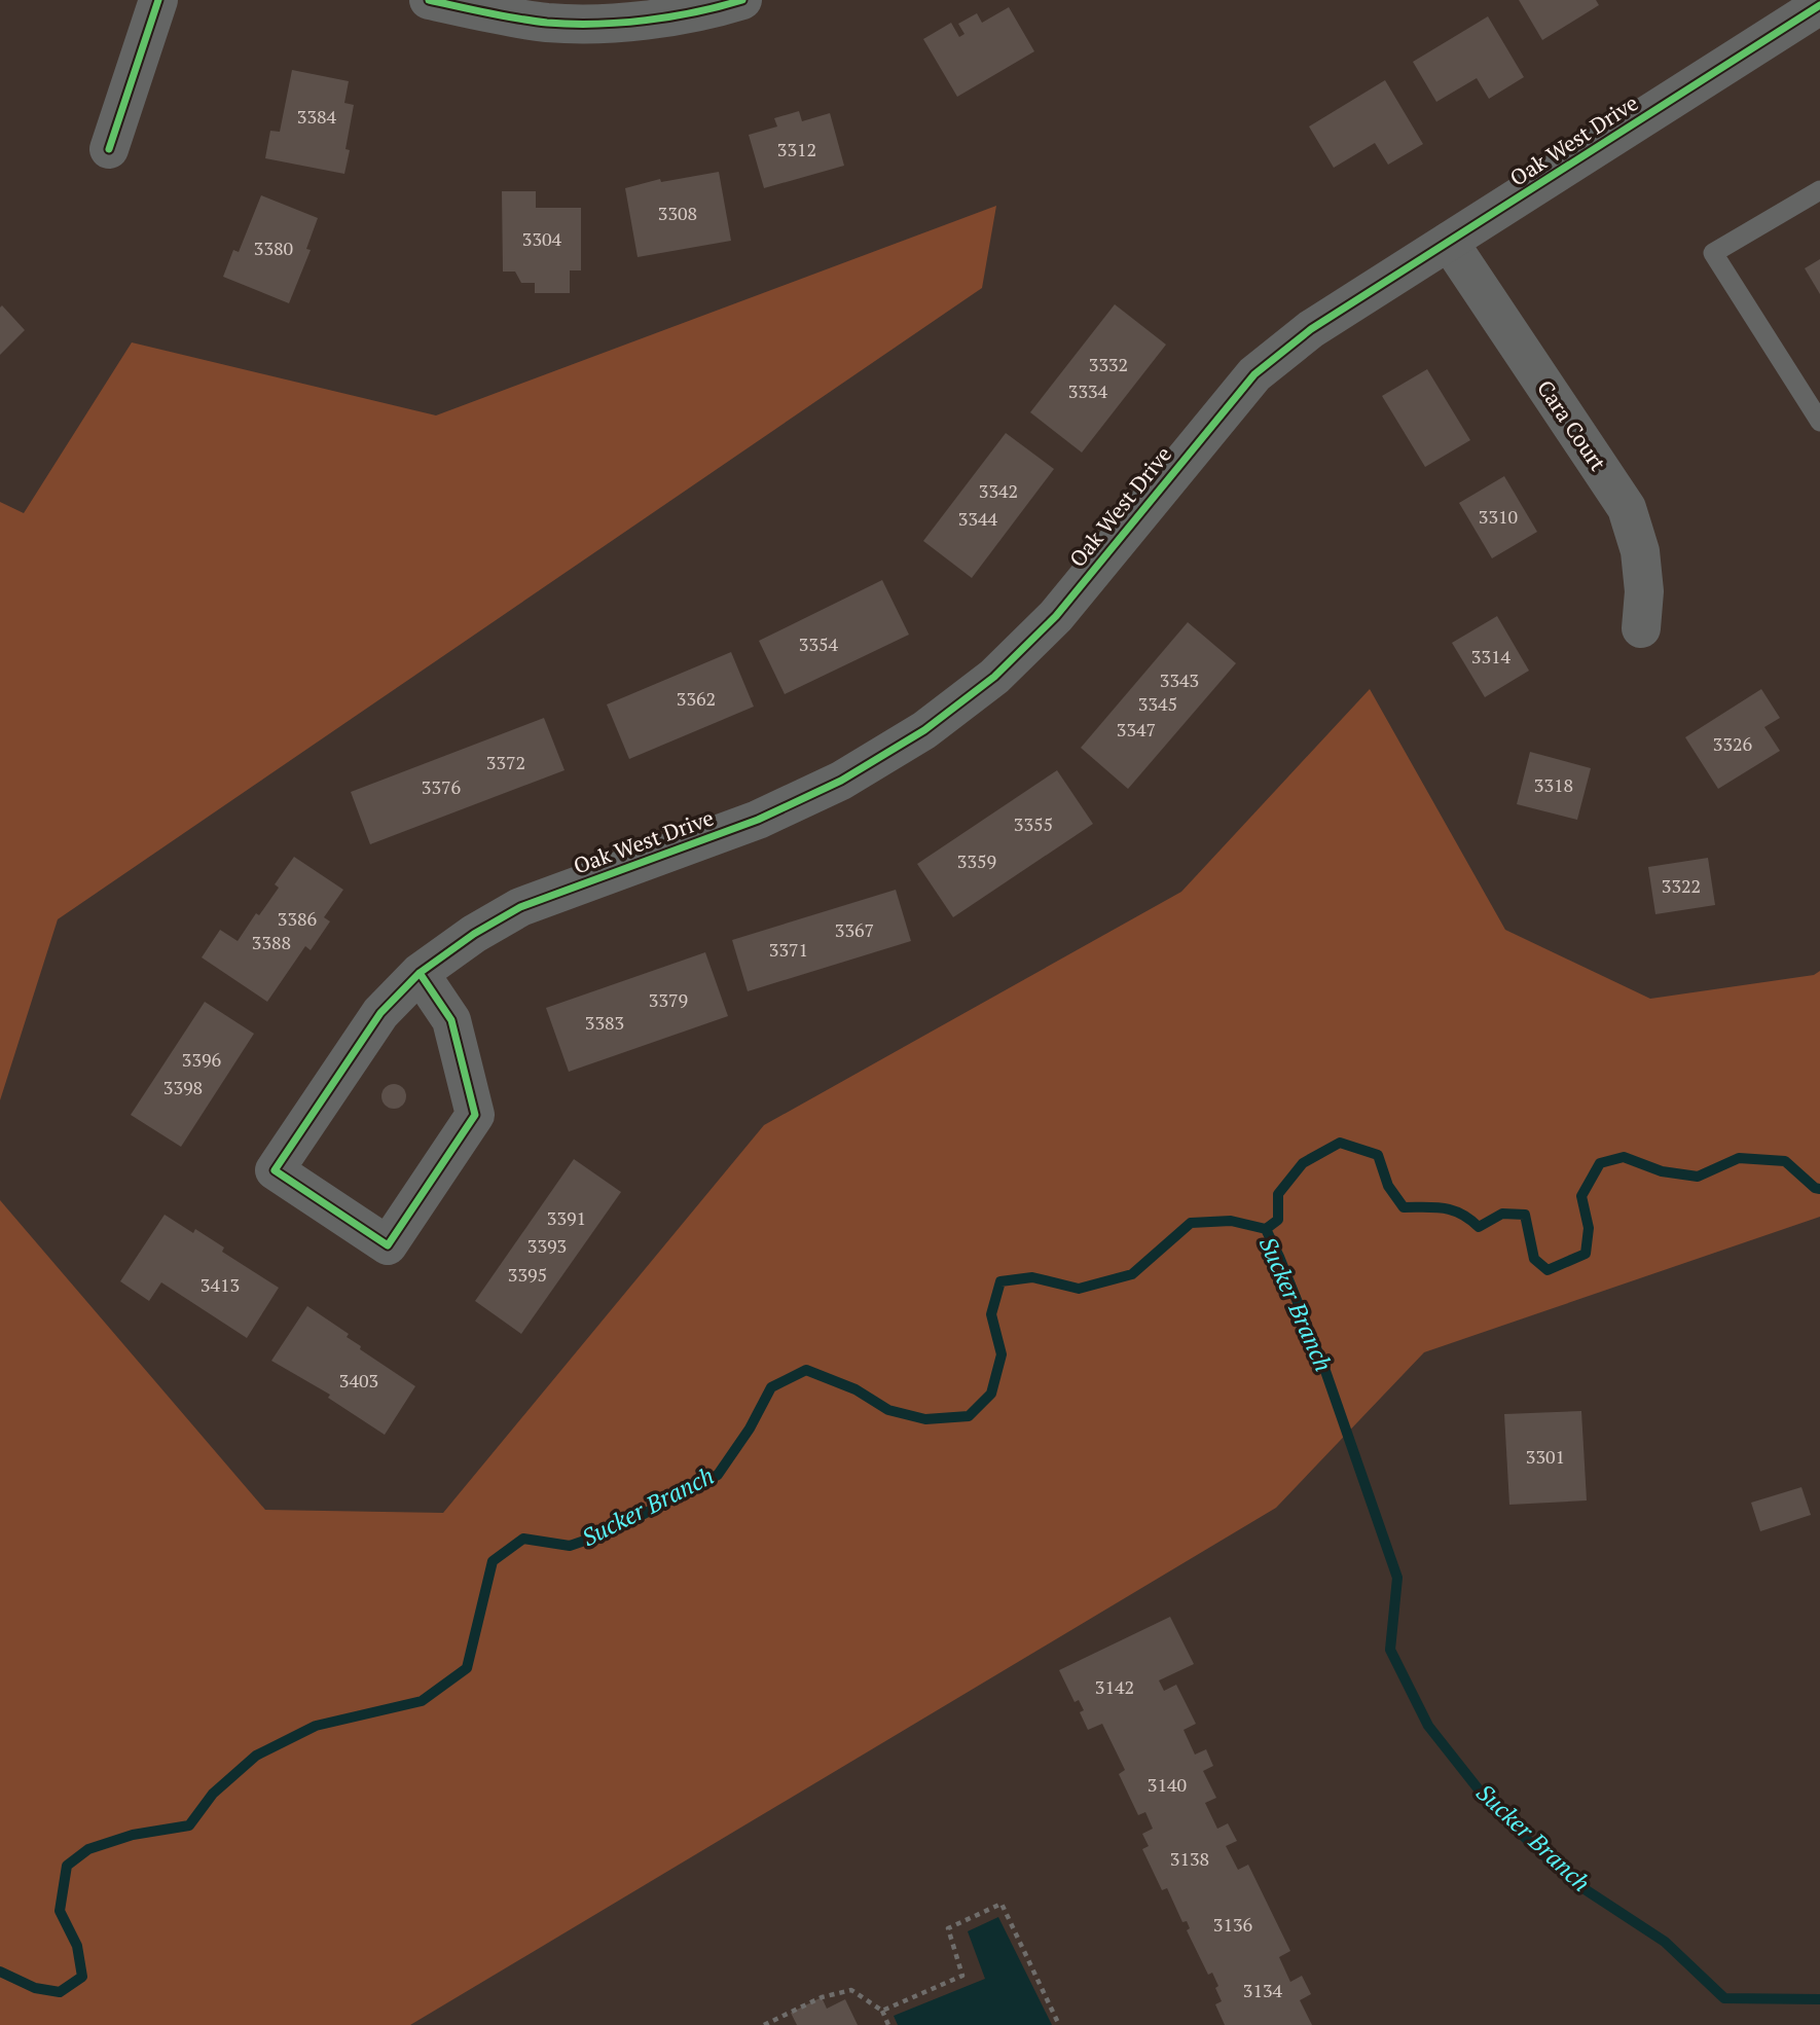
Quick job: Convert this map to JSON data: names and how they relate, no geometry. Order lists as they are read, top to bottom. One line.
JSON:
{"streets":{"street":["Oak West Drive","Cara Court"]},"crossings":[["Oak West Drive","Cara Court"]],"water":["Sucker Branch"],"house_numbers":["3384","3312","3308","3304","3380","3332","3334","3342","3310","3344","3354","3314","3343","3362","3345","3347","3326","3372","3318","3376","3355","3359","3322","3386","3367","3388","3371","3379","3383","3396","3398","3391","3393","3395","3413","3403","3301","3142","3140","3138","3136","3134"]}
